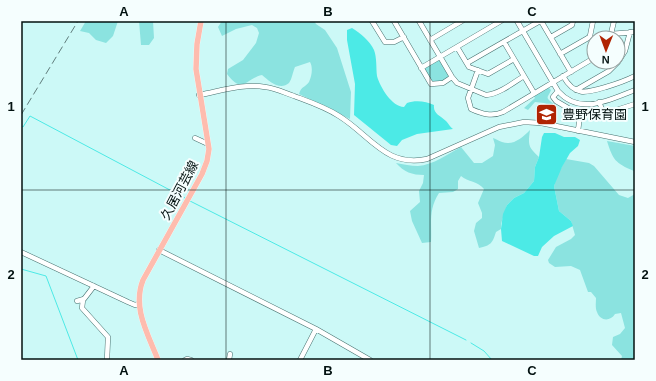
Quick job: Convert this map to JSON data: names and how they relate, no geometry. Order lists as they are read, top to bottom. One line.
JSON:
{"streets":{"main road":["久居河芸線"]},"places":{"school or university":["豊野保育園"]},"north":"bottom","grid":{"columns":["A","B","C"],"rows":["1","2"]}}
